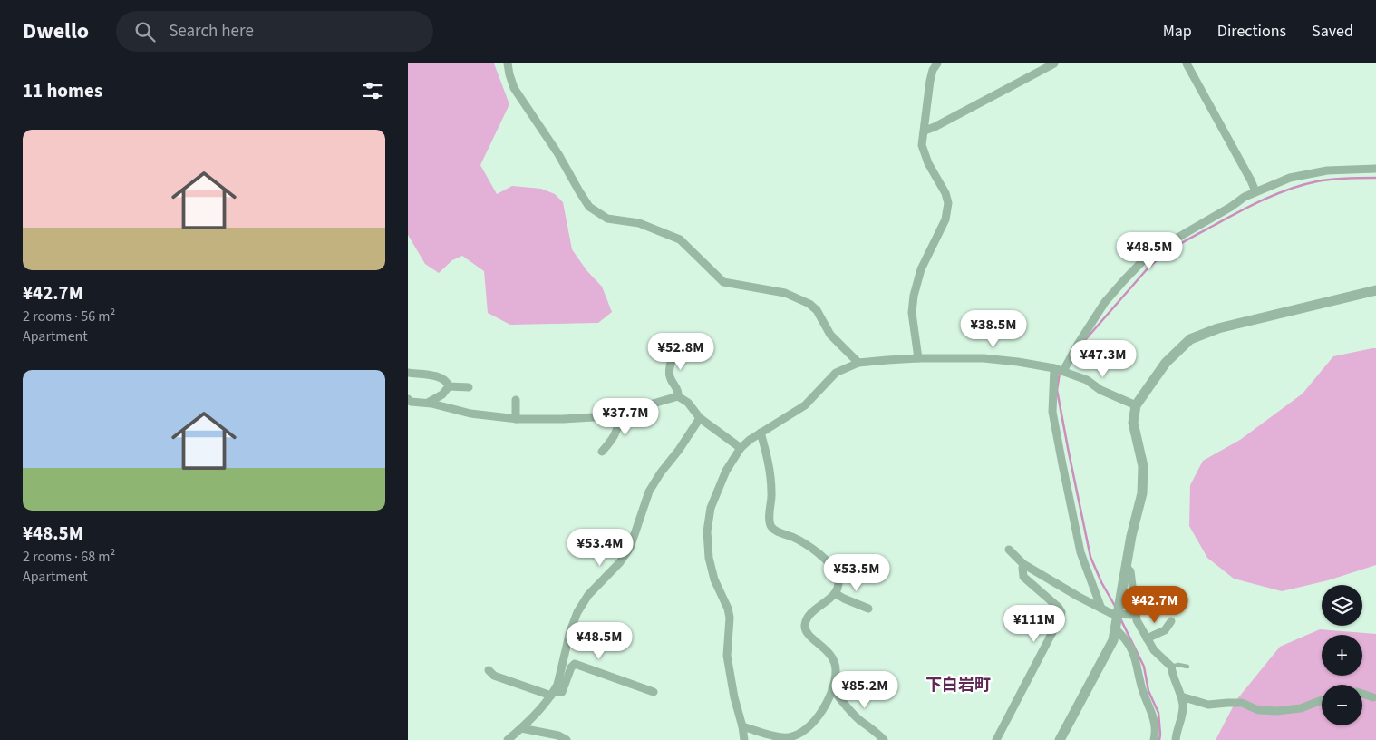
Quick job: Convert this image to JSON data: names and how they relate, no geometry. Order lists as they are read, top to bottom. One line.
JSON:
{"districts":["下白岩町"],"page":{"header":"Dwello","search":"Search here","nav":["Map","Directions","Saved"],"heading":"11 homes","list":[{"name":"¥42.7M","note":"2 rooms · 56 m² · Apartment"},{"name":"¥48.5M","note":"2 rooms · 68 m² · Apartment"}],"price":["¥48.5M","¥38.5M","¥52.8M","¥47.3M","¥37.7M","¥53.4M","¥53.5M","¥42.7M","¥111M","¥48.5M","¥85.2M"],"map_buttons":["+","−"]}}
